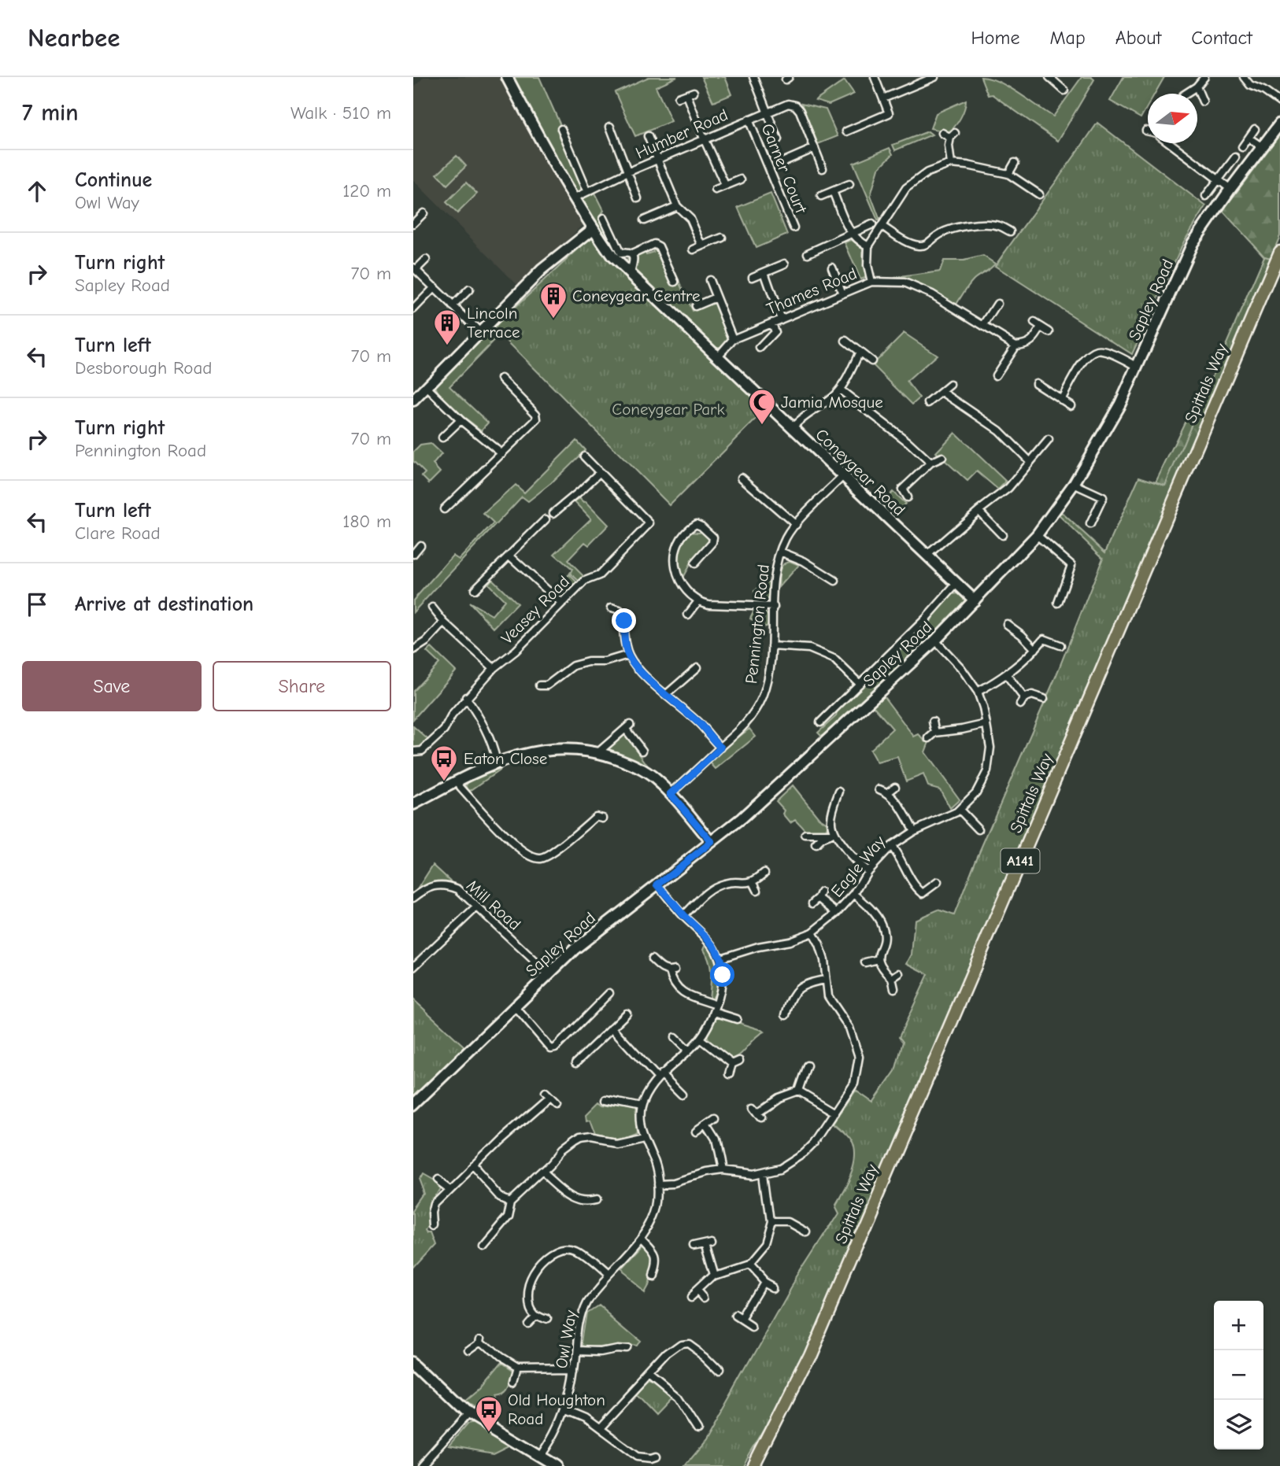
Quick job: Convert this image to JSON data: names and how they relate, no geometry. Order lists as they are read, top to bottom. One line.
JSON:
{"streets":{"highway":["Spittals Way","A141"],"street":["Humber Road","Garner Court","Thames Road","Sapley Road","Coneygear Road","Veasey Road","Pennington Road","Eagle Way","Mill Road","Owl Way"]},"crossings":[["Humber Road","Garner Court"],["Humber Road","Coneygear Road"],["Thames Road","Coneygear Road"],["Sapley Road","Coneygear Road"],["Sapley Road","Eagle Way"],["Sapley Road","Mill Road"],["Coneygear Road","Pennington Road"]],"parks":["Coneygear Park"],"places":{"building":["Coneygear Centre","Lincoln Terrace"],"mosque":["Jamia Mosque"],"bus stop":["Eaton Close","Old Houghton Road"]},"north":"right","page":{"header":"Nearbee","nav":["Home","Map","About","Contact"],"heading":["7 min","Walk · 510 m"],"list":[["Continue","Owl Way","120 m"],["Turn right","Sapley Road","70 m"],["Turn left","Desborough Road","70 m"],["Turn right","Pennington Road","70 m"],["Turn left","Clare Road","180 m"],"Arrive at destination"],"buttons":["Save","Share"],"map_buttons":["+","−"]}}
